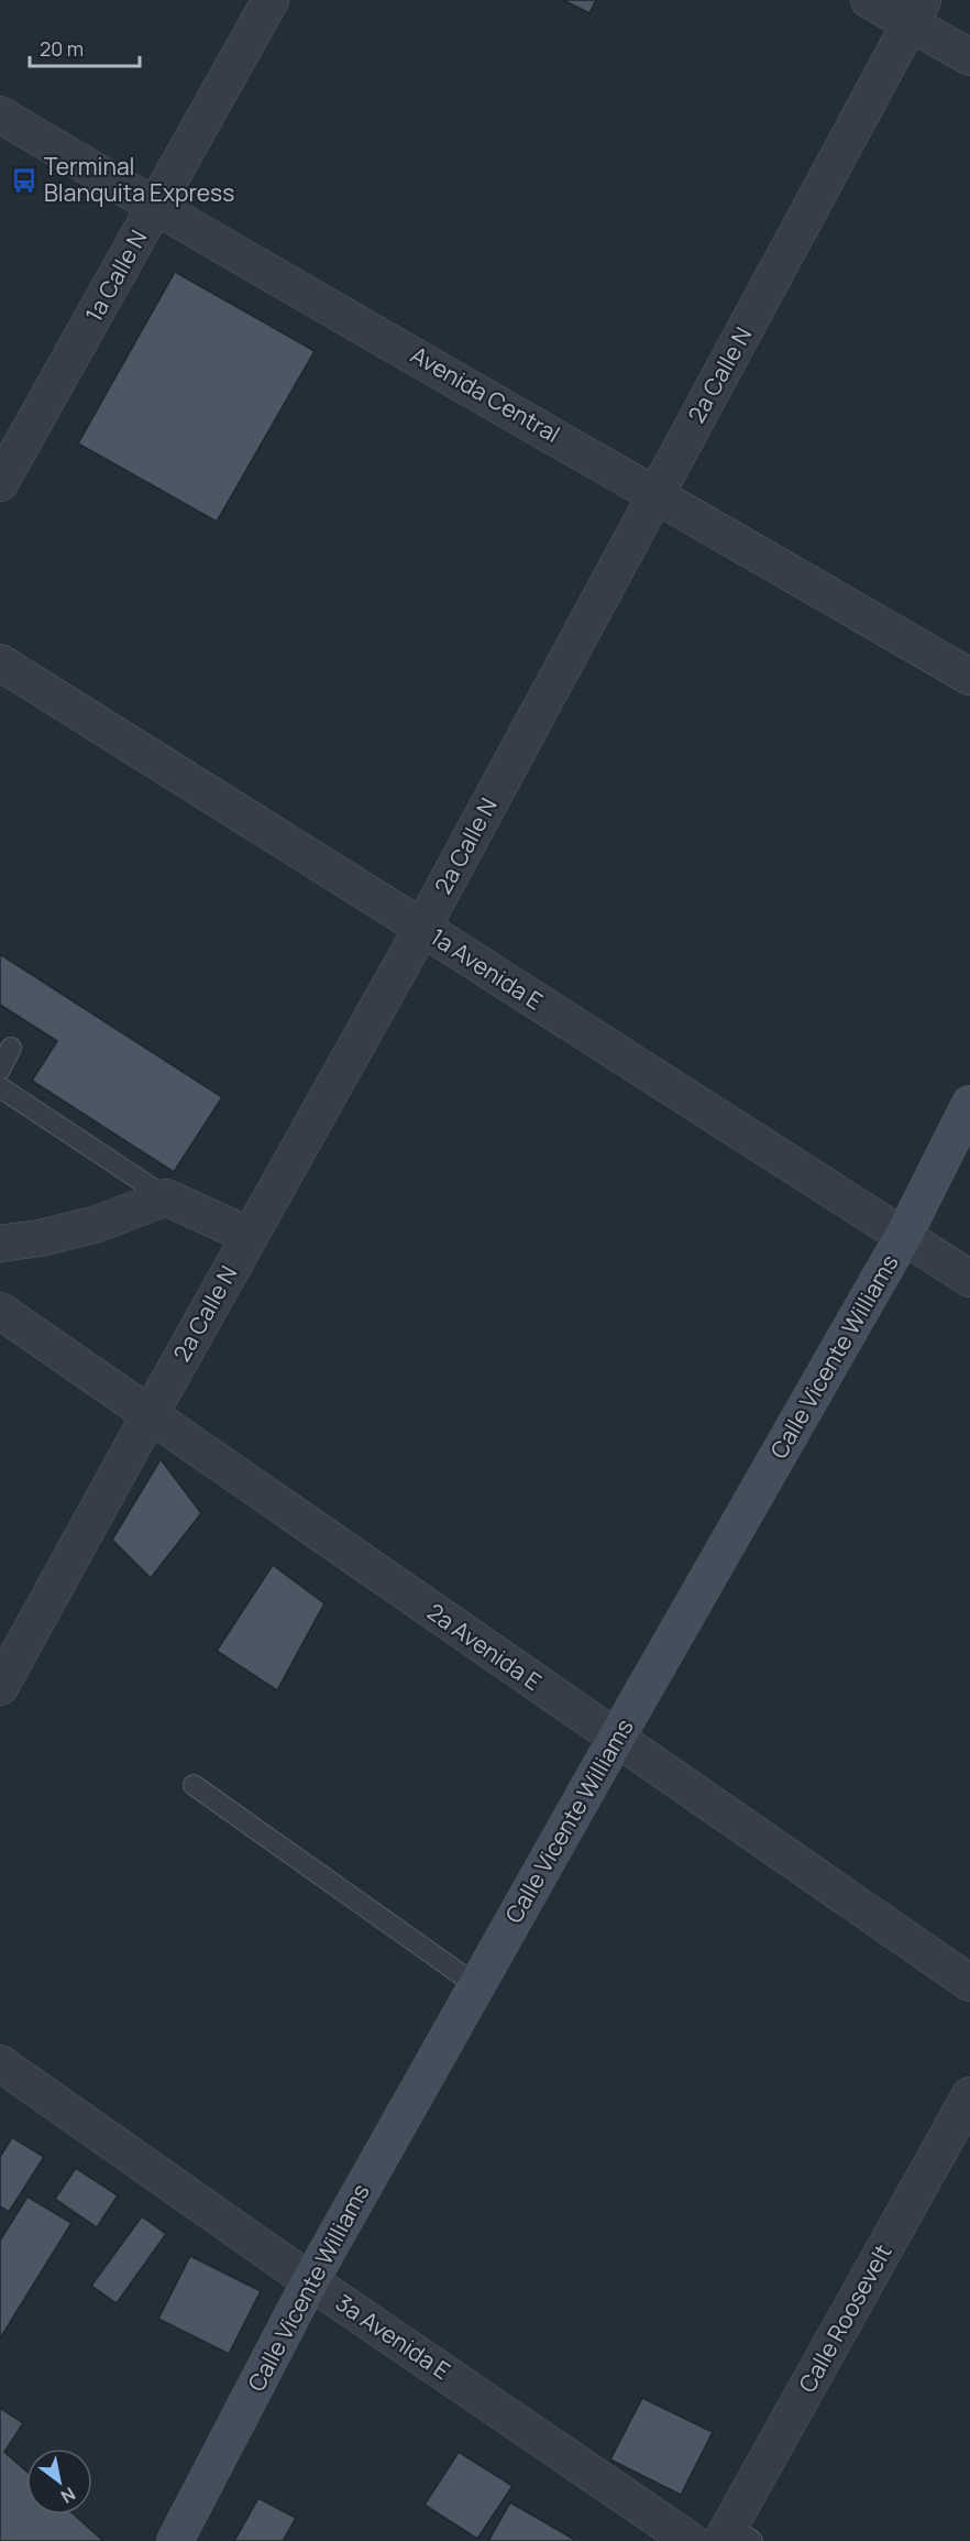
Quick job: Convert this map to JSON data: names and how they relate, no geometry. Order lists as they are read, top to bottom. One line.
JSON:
{"streets":{"main road":["Calle Vicente Williams"],"street":["1a Calle N","2a Calle N","Avenida Central","1a Avenida E","2a Avenida E","Calle Roosevelt","3a Avenida E"]},"crossings":[["1a Calle N","Avenida Central"],["2a Calle N","Avenida Central"],["2a Calle N","1a Avenida E"],["2a Calle N","2a Avenida E"],["1a Avenida E","Calle Vicente Williams"],["Calle Vicente Williams","2a Avenida E"],["Calle Vicente Williams","3a Avenida E"]],"places":{"bus stop":["Terminal Blanquita Express"]},"scale_bar":"20 m","north":"bottom right"}
